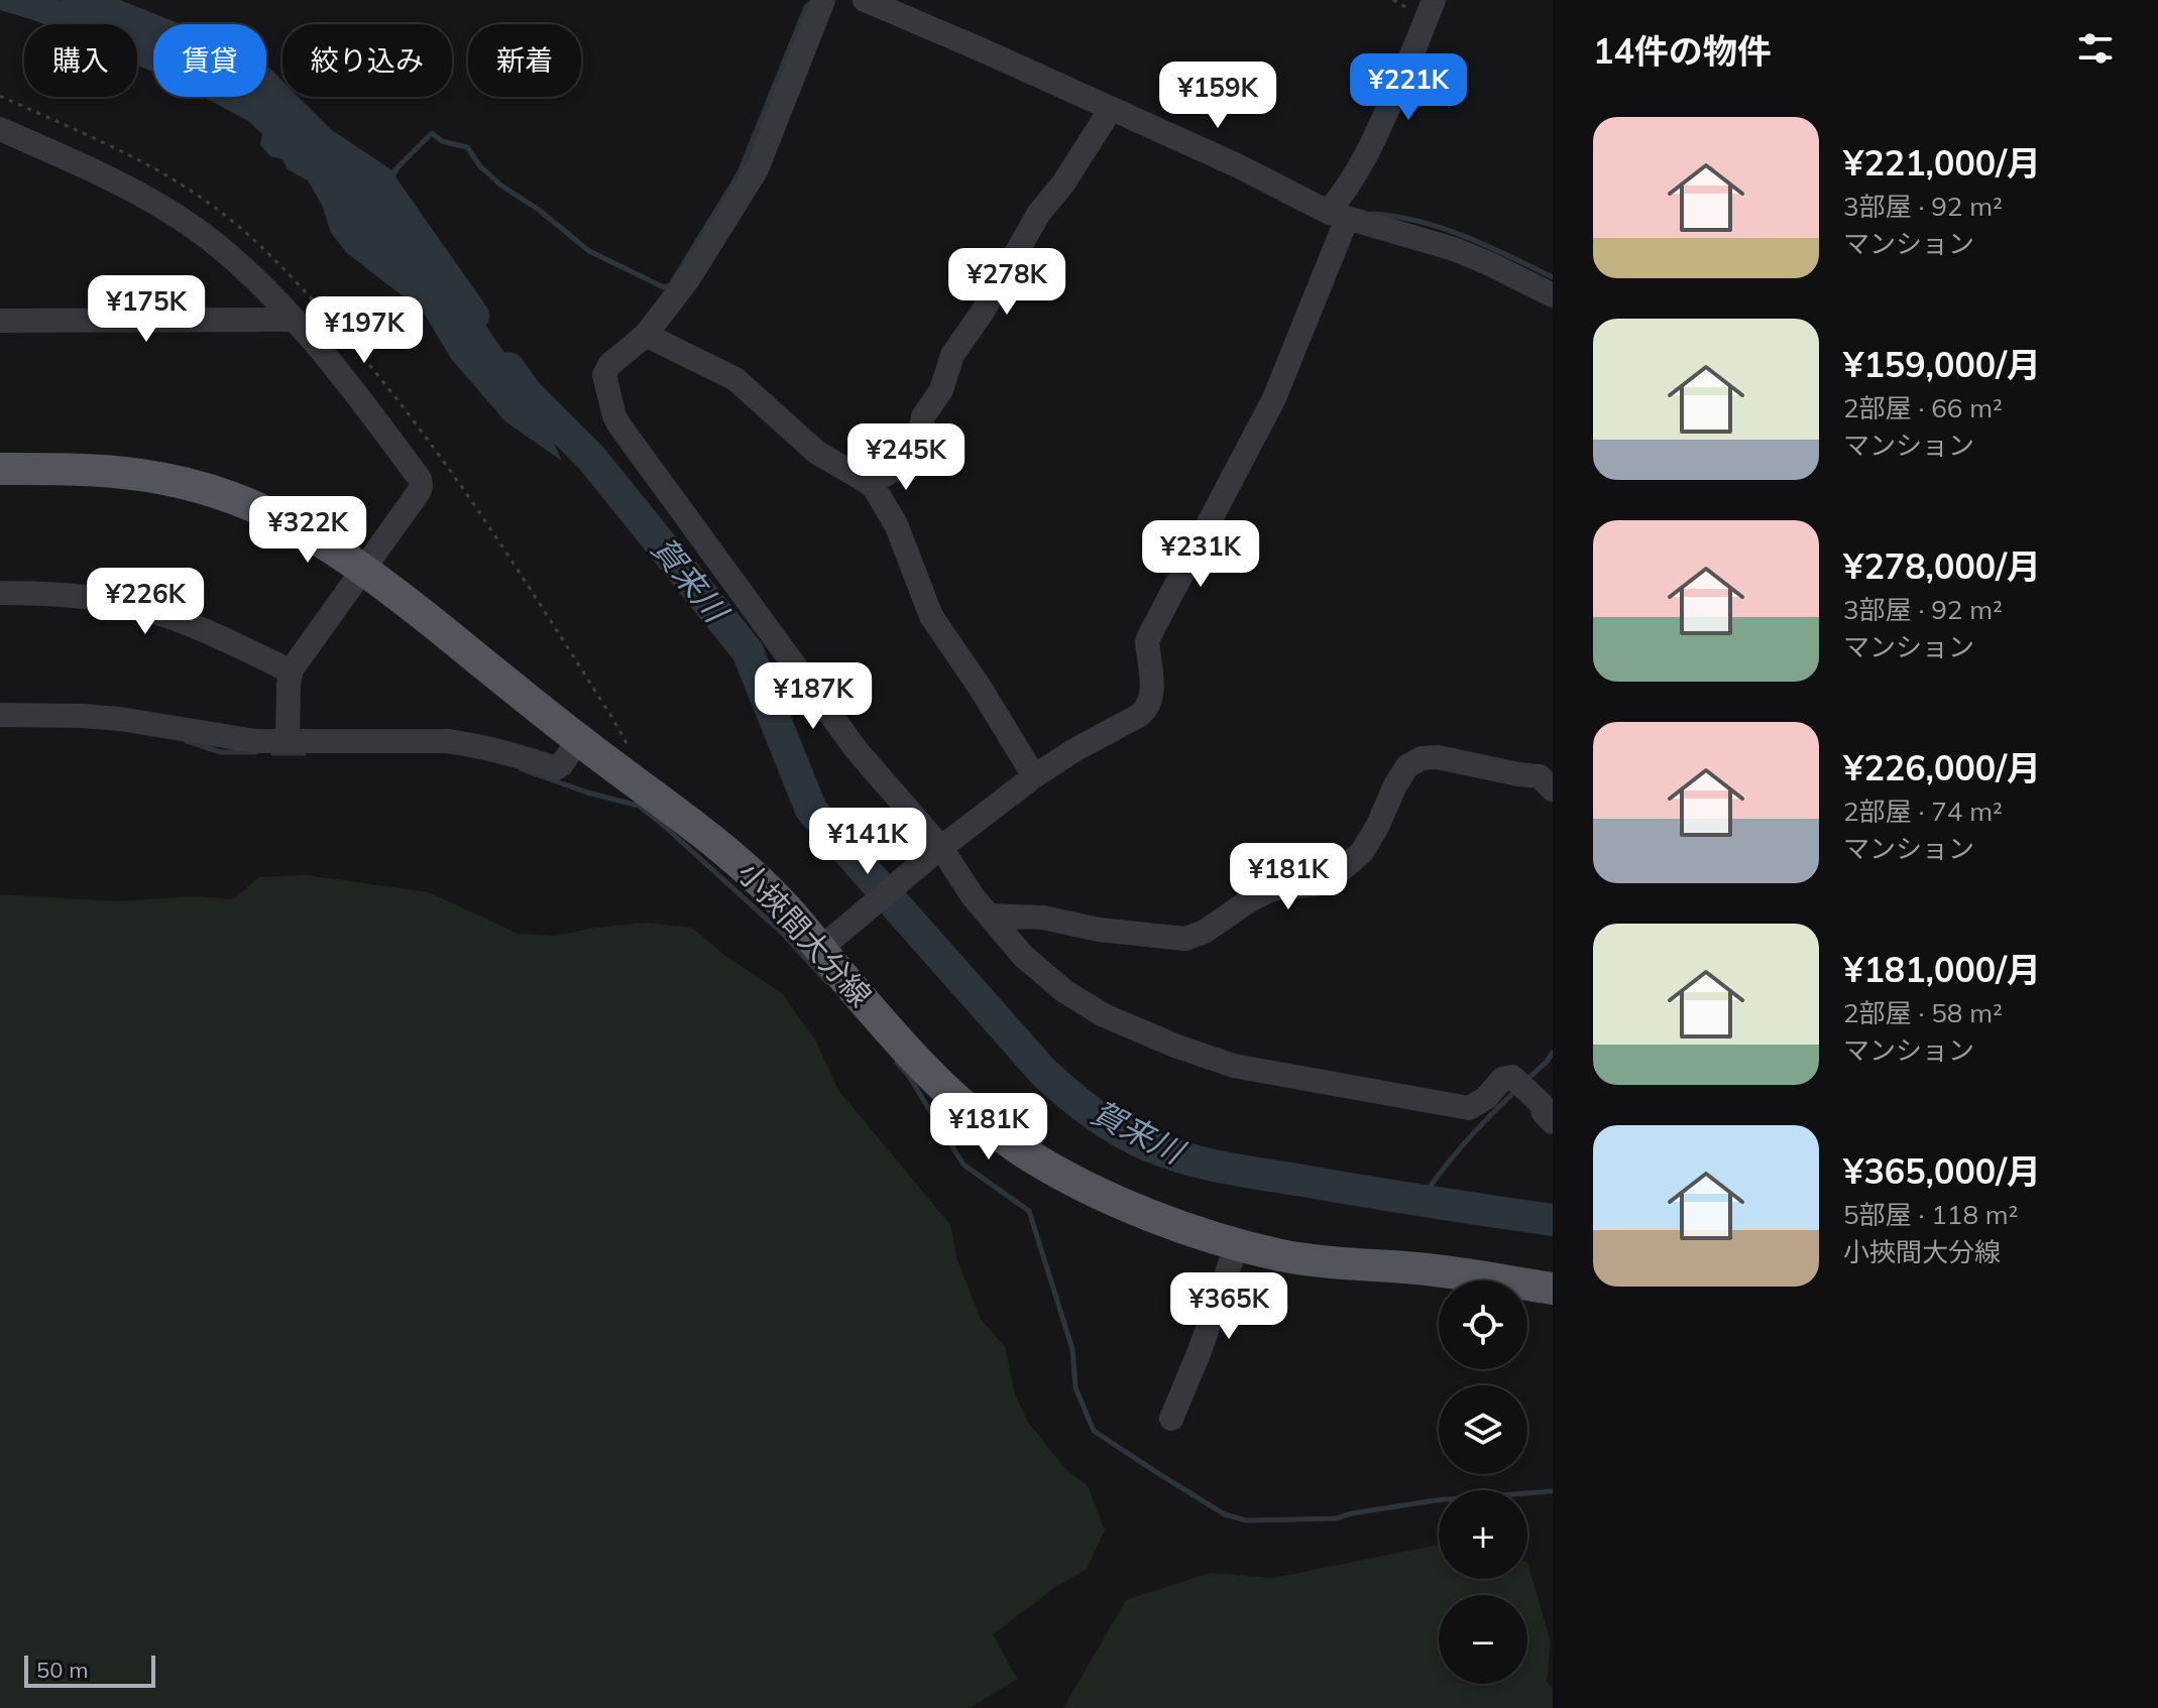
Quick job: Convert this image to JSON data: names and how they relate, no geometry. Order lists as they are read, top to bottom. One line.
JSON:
{"streets":{"main road":["小挾間大分線"]},"water":["賀来川"],"scale_bar":"50 m","page":{"heading":"14件の物件","chip":["購入","賃貸","絞り込み","新着"],"price":["¥221K","¥159K","¥278K","¥175K","¥197K","¥245K","¥322K","¥231K","¥226K","¥187K","¥141K","¥181K","¥181K","¥365K"],"list":[{"name":"¥221,000/月","note":"3部屋 · 92 m² · マンション"},{"name":"¥159,000/月","note":"2部屋 · 66 m² · マンション"},{"name":"¥278,000/月","note":"3部屋 · 92 m² · マンション"},{"name":"¥226,000/月","note":"2部屋 · 74 m² · マンション"},{"name":"¥181,000/月","note":"2部屋 · 58 m² · マンション"},{"name":"¥365,000/月","note":"5部屋 · 118 m² · 小挾間大分線"}],"map_buttons":["+","−"],"scale":"50 m"}}
